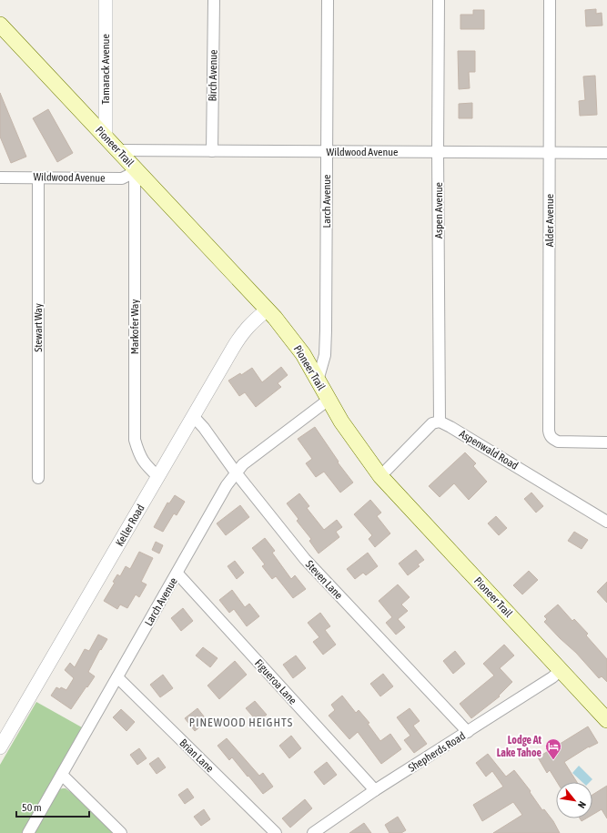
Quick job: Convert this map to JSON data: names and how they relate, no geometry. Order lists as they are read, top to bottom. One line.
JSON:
{"streets":{"main road":["Pioneer Trail"],"street":["Tamarack Avenue","Birch Avenue","Wildwood Avenue","Larch Avenue","Aspen Avenue","Alder Avenue","Markofer Way","Stewart Way","Aspenwald Road","Keller Road","Steven Lane","Figueroa Lane","Shepherds Road","Brian Lane"]},"crossings":[["Tamarack Avenue","Pioneer Trail"],["Birch Avenue","Wildwood Avenue"],["Pioneer Trail","Wildwood Avenue"],["Pioneer Trail","Larch Avenue"],["Pioneer Trail","Markofer Way"],["Pioneer Trail","Keller Road"],["Pioneer Trail","Shepherds Road"],["Wildwood Avenue","Larch Avenue"],["Wildwood Avenue","Aspen Avenue"],["Wildwood Avenue","Alder Avenue"],["Wildwood Avenue","Markofer Way"],["Wildwood Avenue","Stewart Way"],["Larch Avenue","Steven Lane"],["Larch Avenue","Figueroa Lane"],["Larch Avenue","Brian Lane"],["Aspen Avenue","Aspenwald Road"],["Markofer Way","Keller Road"],["Keller Road","Steven Lane"],["Steven Lane","Shepherds Road"],["Figueroa Lane","Shepherds Road"]],"districts":["PINEWOOD HEIGHTS"],"places":{"hotel":["Lodge At Lake Tahoe"]},"scale_bar":"50 m","north":"bottom right"}
